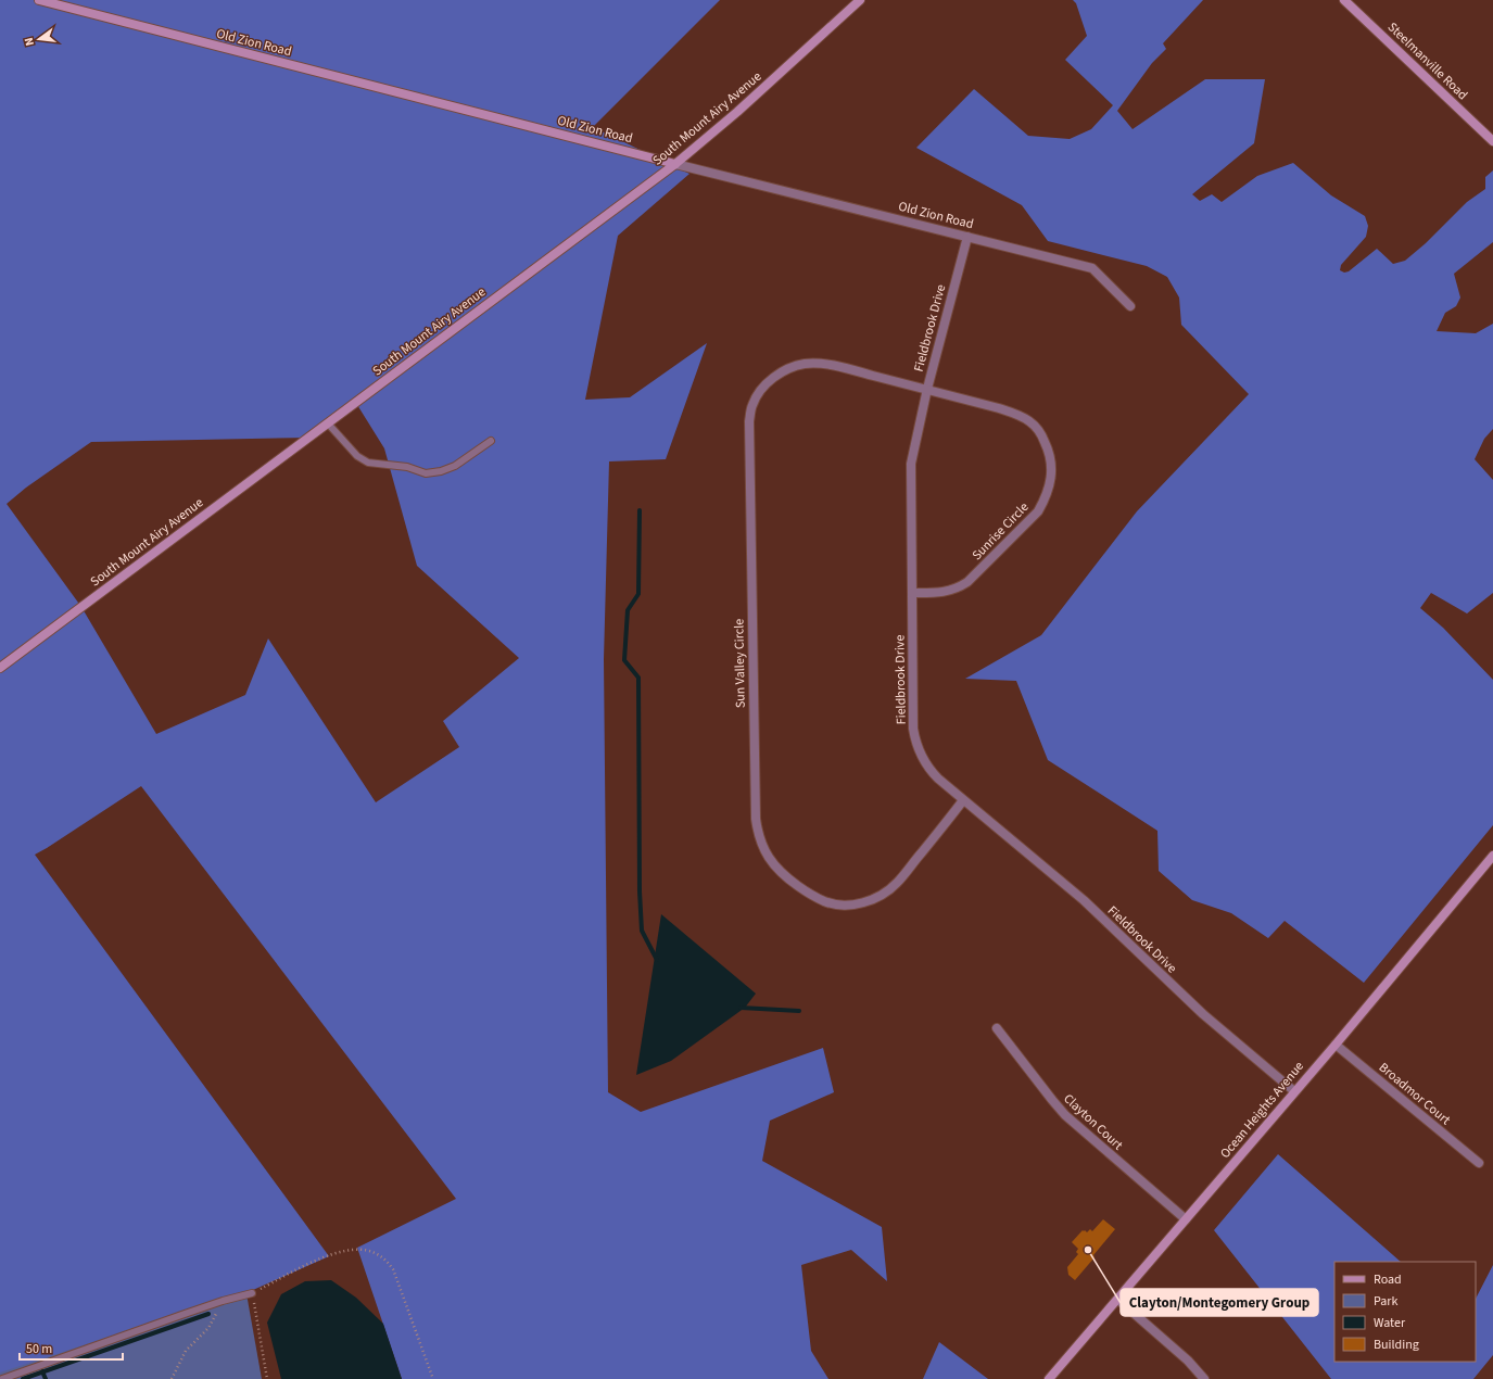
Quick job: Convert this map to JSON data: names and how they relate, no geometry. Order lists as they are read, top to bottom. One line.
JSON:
{"streets":{"street":["Old Zion Road","Steelmanville Road","South Mount Airy Avenue","Fieldbrook Drive","Sunrise Circle","Sun Valley Circle","Broadmor Court","Ocean Heights Avenue","Clayton Court"]},"crossings":[["Old Zion Road","South Mount Airy Avenue"],["Old Zion Road","Fieldbrook Drive"],["Fieldbrook Drive","Sunrise Circle"],["Fieldbrook Drive","Sun Valley Circle"],["Fieldbrook Drive","Ocean Heights Avenue"],["Sunrise Circle","Sun Valley Circle"],["Broadmor Court","Ocean Heights Avenue"],["Ocean Heights Avenue","Clayton Court"]],"places":["Clayton/Montegomery Group"],"legend":["Road","Park","Water","Building"],"scale_bar":"50 m","north":"left"}
